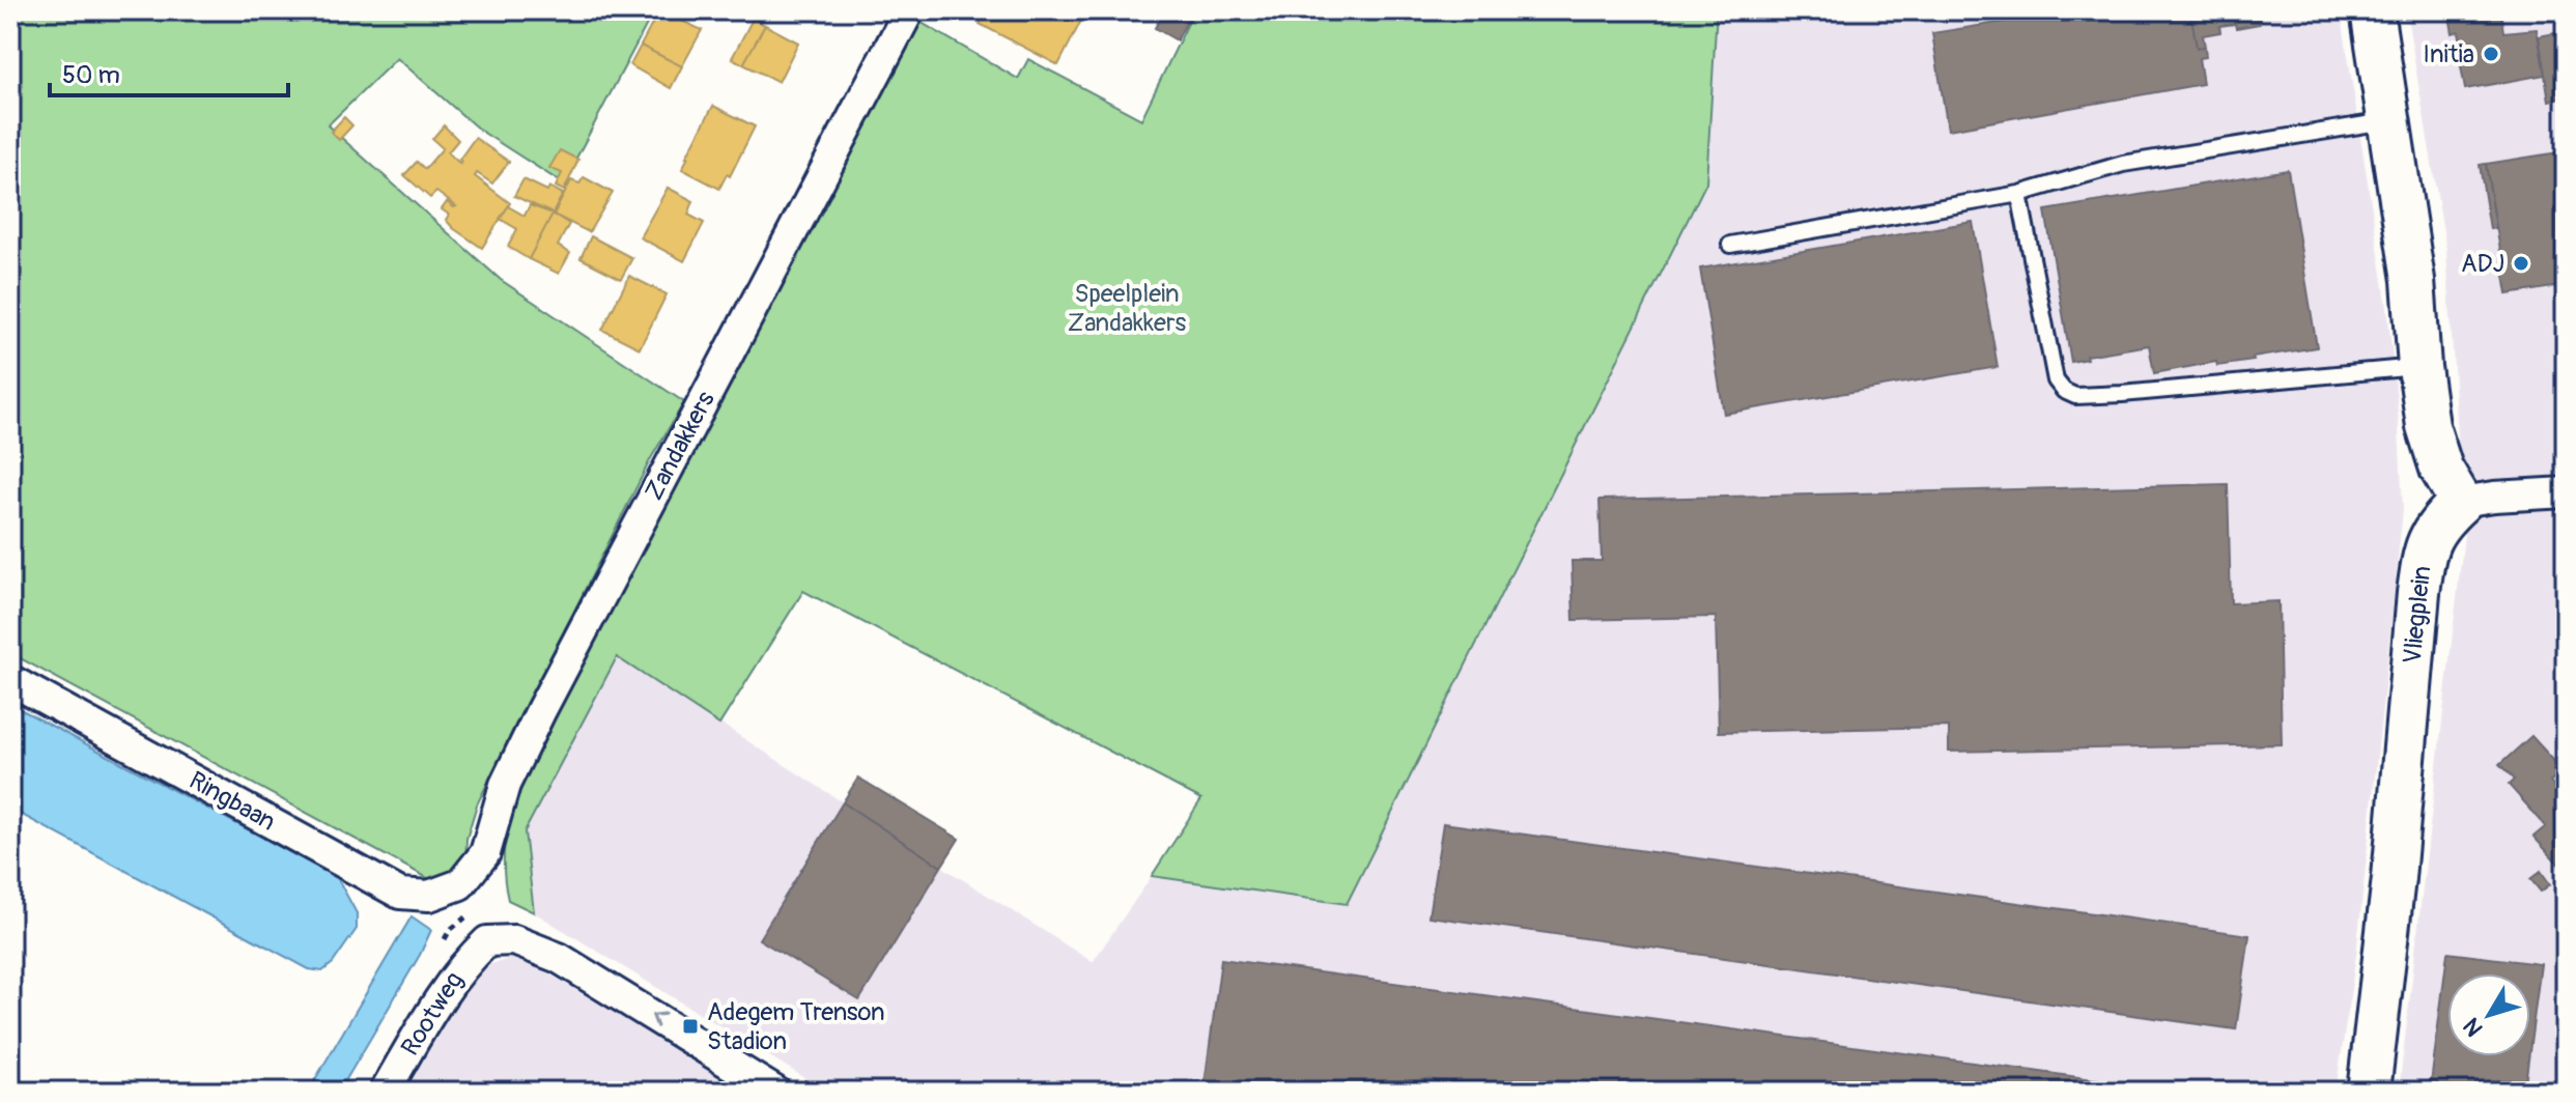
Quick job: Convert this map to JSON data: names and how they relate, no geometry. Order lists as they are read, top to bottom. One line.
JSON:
{"streets":{"street":["Zandakkers","Vliegplein","Ringbaan","Rootweg"]},"crossings":[["Zandakkers","Ringbaan"]],"parks":["Speelplein Zandakkers"],"places":{"other":["Initia","ADJ"],"transit":["Adegem Trenson Stadion"]},"scale_bar":"50 m","north":"bottom left"}
